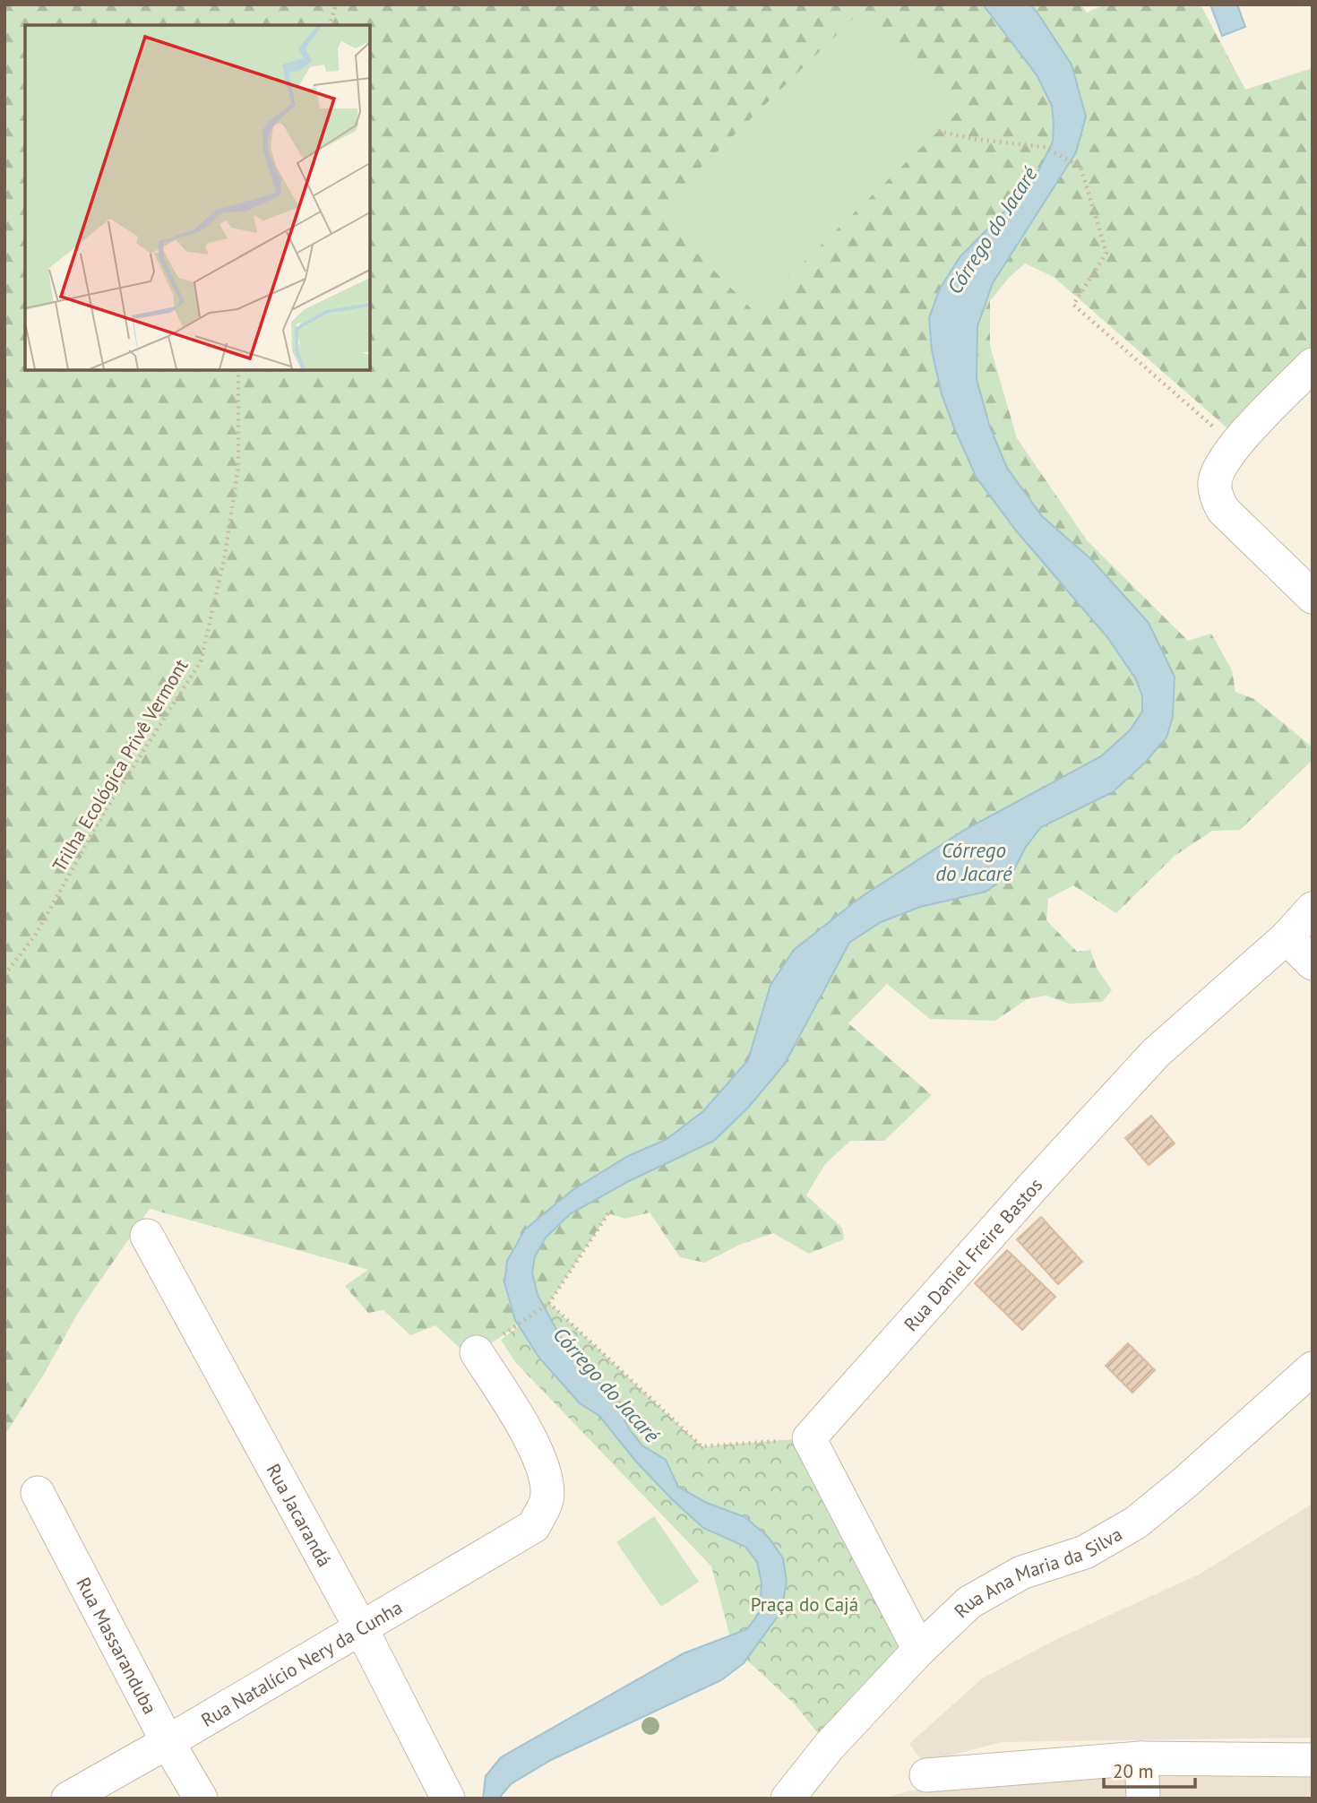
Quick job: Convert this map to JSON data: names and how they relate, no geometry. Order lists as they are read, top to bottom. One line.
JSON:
{"streets":{"street":["Rua Daniel Freire Bastos","Rua Jacarandá","Rua Ana Maria da Silva","Rua Massaranduba","Rua Natalício Nery da Cunha"],"path":["Trilha Ecológica Privê Vermont"]},"crossings":[["Rua Jacarandá","Rua Natalício Nery da Cunha"],["Rua Massaranduba","Rua Natalício Nery da Cunha"]],"water":["Córrego do Jacaré"],"parks":["Praça do Cajá"],"scale_bar":"20 m"}
